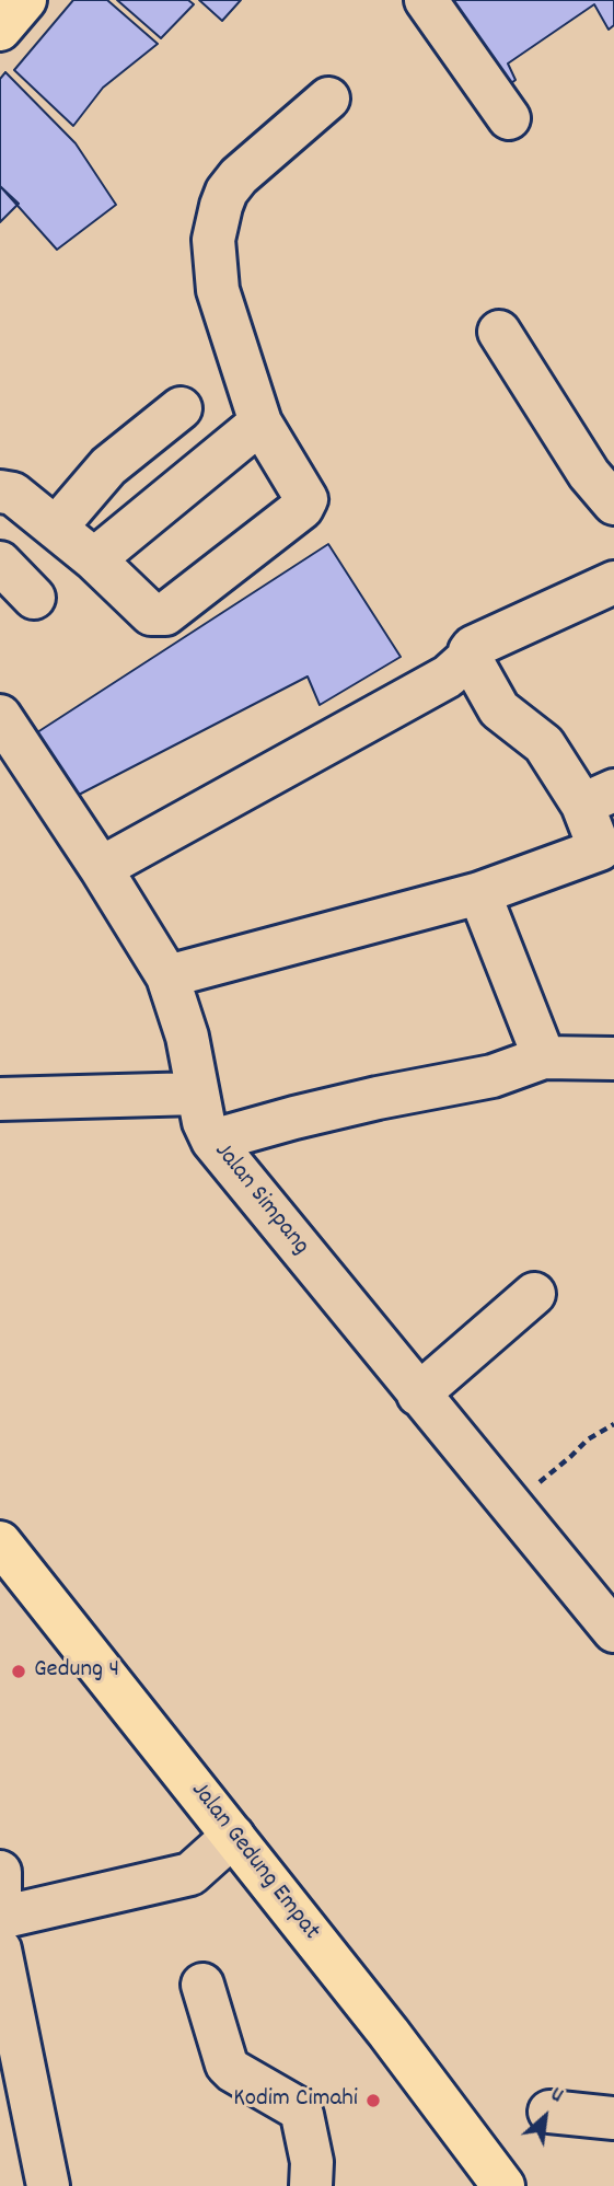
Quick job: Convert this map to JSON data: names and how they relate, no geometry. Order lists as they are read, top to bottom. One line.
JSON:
{"streets":{"main road":["Jalan Gedung Empat"],"street":["Jalan Simpang"]},"places":["Gedung 4","Kodim Cimahi"],"north":"top right"}
